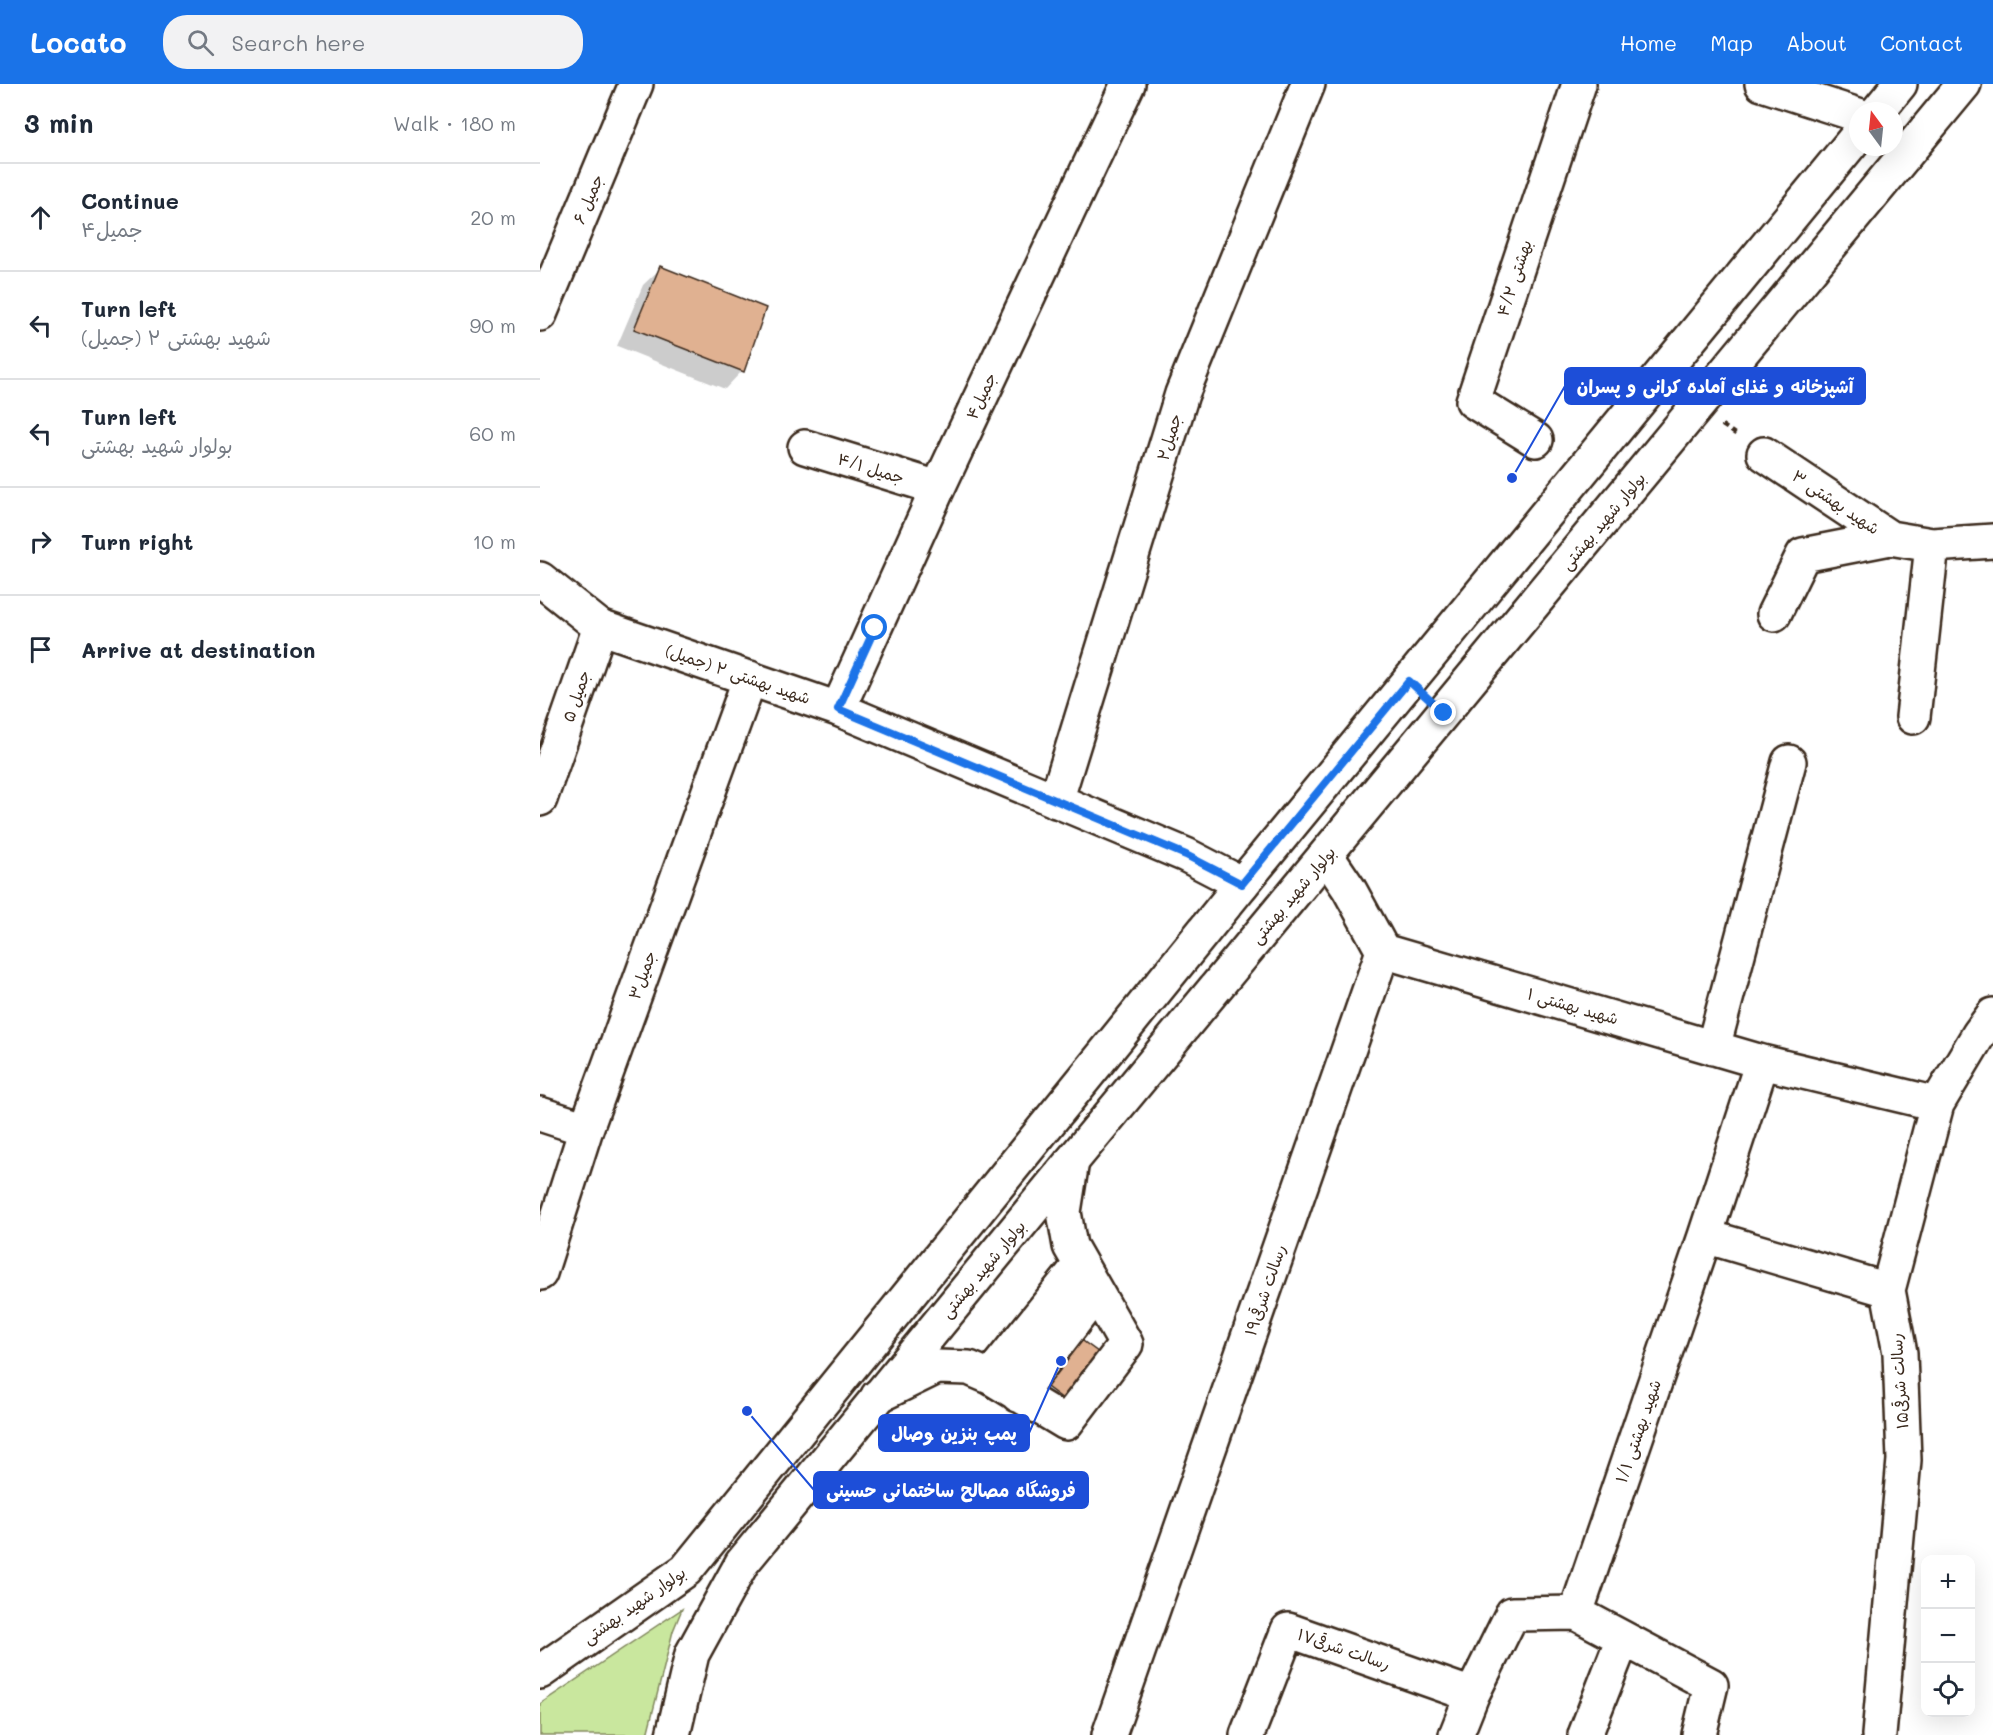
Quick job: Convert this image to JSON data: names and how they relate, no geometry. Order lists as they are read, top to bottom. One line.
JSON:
{"streets":{"street":["جمیل ۶","بهشتی ۴/۲","جمیل۴","جمیل۲","جمیل ۴/۱","شهید بهشتی ۳","بولوار شهید بهشتی","شهید بهشتی ۲ (جمیل)","جمیل ۵","جمیل۳","شهید بهشتی ۱","رسالت شرقی۱۹","رسالت شرقی۱۵","شهید بهشتی ۱/۱","رسالت شرقی۱۷"]},"crossings":[["جمیل۴","جمیل ۴/۱"],["جمیل۴","شهید بهشتی ۲ (جمیل)"],["جمیل۲","شهید بهشتی ۲ (جمیل)"],["بولوار شهید بهشتی","شهید بهشتی ۲ (جمیل)"],["شهید بهشتی ۲ (جمیل)","جمیل ۵"],["شهید بهشتی ۲ (جمیل)","جمیل۳"],["شهید بهشتی ۱","رسالت شرقی۱۹"],["شهید بهشتی ۱","شهید بهشتی ۱/۱"]],"places":["آشپزخانه و غذای آماده کرانی و پسران","پمپ بنزین وصال","فروشگاه مصالح ساختمانی حسینی"],"north":"top","page":{"header":"Locato","search":"Search here","nav":["Home","Map","About","Contact"],"heading":["3 min","Walk · 180 m"],"list":[["Continue","جمیل۴","20 m"],["Turn left","شهید بهشتی ۲ (جمیل)","90 m"],["Turn left","بولوار شهید بهشتی","60 m"],["Turn right","10 m"],"Arrive at destination"],"map_buttons":["+","−"]}}
